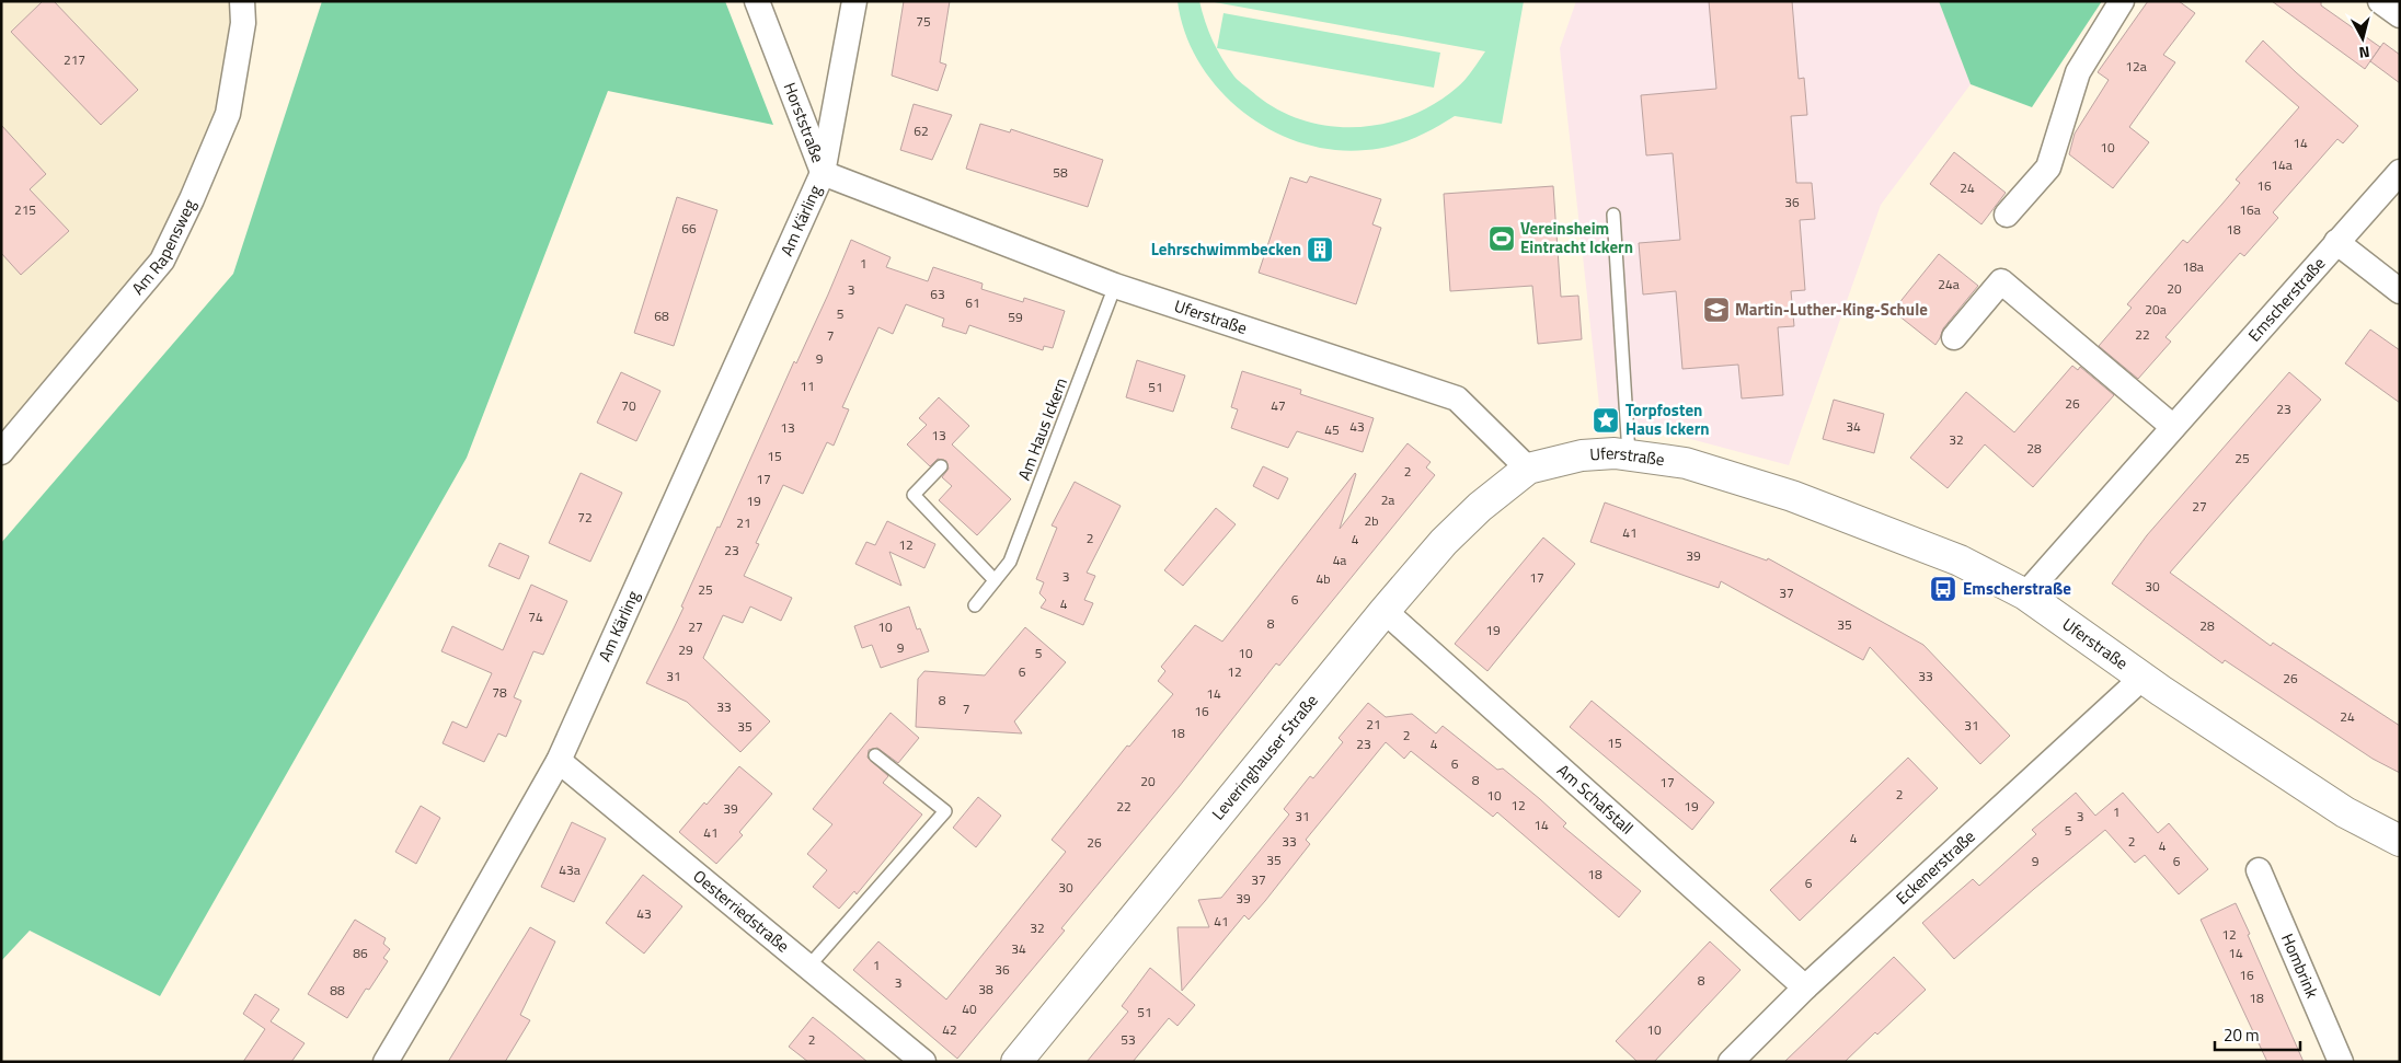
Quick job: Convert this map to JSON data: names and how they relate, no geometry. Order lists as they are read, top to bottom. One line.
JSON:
{"streets":{"main road":["Uferstraße","Leveringhauser Straße"],"street":["Horststraße","Am Kärling","Am Rapensweg","Emscherstraße","Am Schafstall","Eckenerstraße","Oesterriedstraße","Hombrink"],"lane":["Am Haus Ickern"]},"crossings":[["Horststraße","Am Kärling"],["Horststraße","Uferstraße"],["Am Kärling","Uferstraße"],["Am Kärling","Oesterriedstraße"],["Emscherstraße","Uferstraße"],["Uferstraße","Am Haus Ickern"],["Uferstraße","Leveringhauser Straße"],["Uferstraße","Eckenerstraße"],["Leveringhauser Straße","Am Schafstall"],["Am Schafstall","Eckenerstraße"]],"places":{"sports":["Vereinsheim Eintracht Ickern"],"building":["Lehrschwimmbecken"],"school or university":["Martin-Luther-King-Schule"],"place":["Torpfosten Haus Ickern"],"bus stop":["Emscherstraße"]},"house_numbers":["75","217","12a","62","14","10","14a","58","16","24","36","215","16a","66","18","1","18a","24a","20","3","63","61","20a","5","68","59","22","7","9","11","51","26","70","47","23","43","34","13","45","13","32","28","15","25","2","17","2a","19","27","72","2b","21","41","2","4","12","23","39","4a","3","17","4b","30","25","37","6","4","74","8","35","28","27","10","19","9","29","5","10","6","12","31","33","26","78","14","8","33","7","16","24","21","31","35","18","2","15","23","4","6","8","20","17","2","10","12","22","19","39","1","31","3","14","5","41","4","33","2","26","4","35","9","6","43a","18","37","6","30","39","43","41","32","12","34","86","14","1","36","16","8","3","38","88","18","40","51","42","10","2","53"],"scale_bar":"20 m","north":"bottom"}
